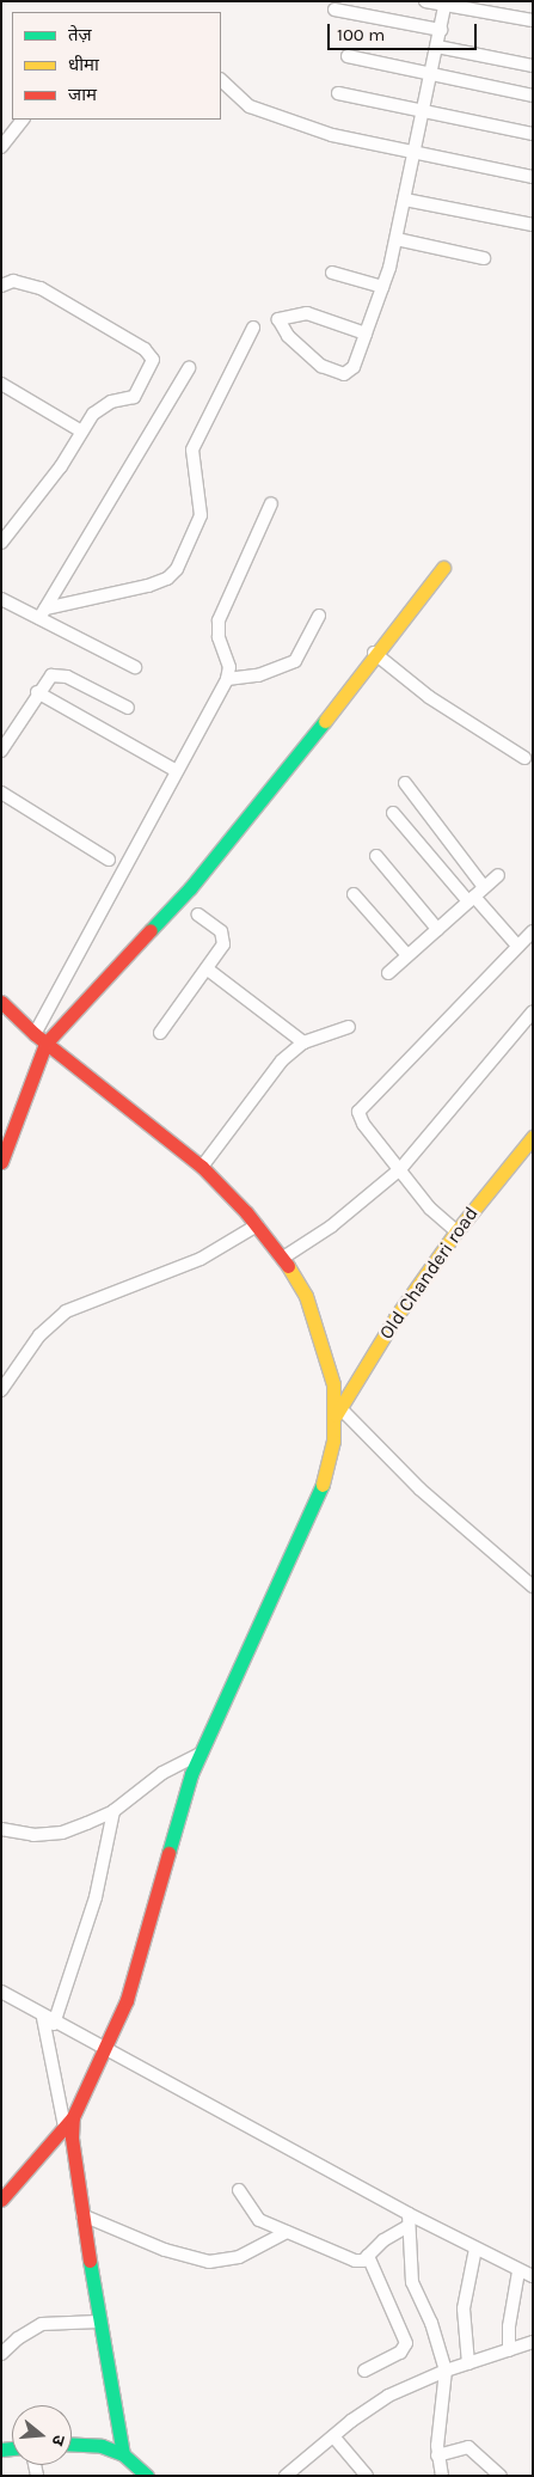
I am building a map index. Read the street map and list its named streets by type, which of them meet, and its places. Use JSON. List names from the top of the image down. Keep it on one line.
{"streets":{"street":["Old Chanderi road"]},"legend":["तेज़","धीमा","जाम"],"scale_bar":"100 m","north":"right"}
